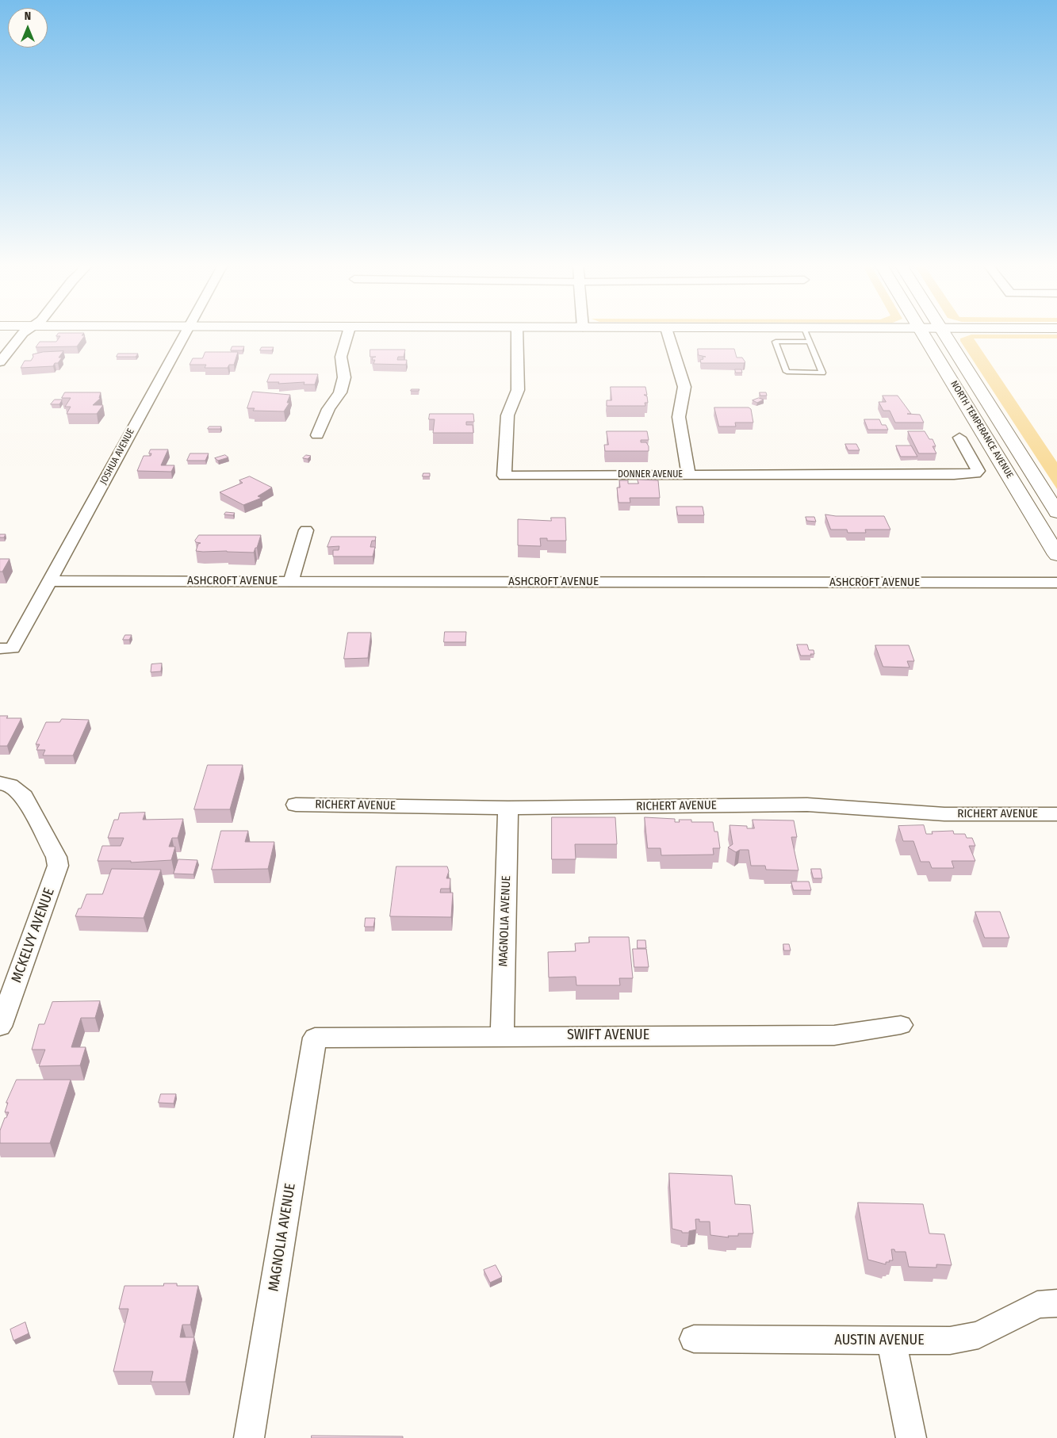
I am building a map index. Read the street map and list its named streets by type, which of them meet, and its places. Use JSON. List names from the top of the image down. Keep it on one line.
{"streets":{"main road":["NORTH TEMPERANCE AVENUE"],"street":["JOSHUA AVENUE","DONNER AVENUE","ASHCROFT AVENUE","RICHERT AVENUE","MAGNOLIA AVENUE","MCKELVY AVENUE","SWIFT AVENUE","AUSTIN AVENUE"]},"crossings":[["JOSHUA AVENUE","ASHCROFT AVENUE"],["RICHERT AVENUE","MAGNOLIA AVENUE"],["MAGNOLIA AVENUE","SWIFT AVENUE"]],"north":"top"}
